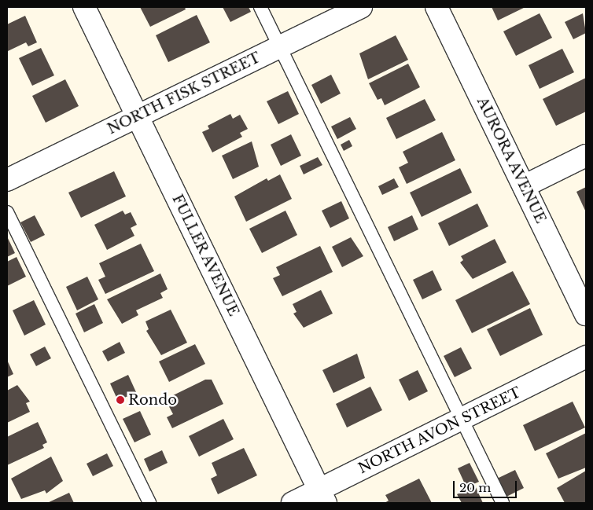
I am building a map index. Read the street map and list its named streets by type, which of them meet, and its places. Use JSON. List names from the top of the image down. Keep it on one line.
{"streets":{"street":["NORTH FISK STREET","AURORA AVENUE","FULLER AVENUE","NORTH AVON STREET"]},"crossings":[["NORTH FISK STREET","FULLER AVENUE"],["FULLER AVENUE","NORTH AVON STREET"]],"places":["Rondo"],"scale_bar":"20 m"}
